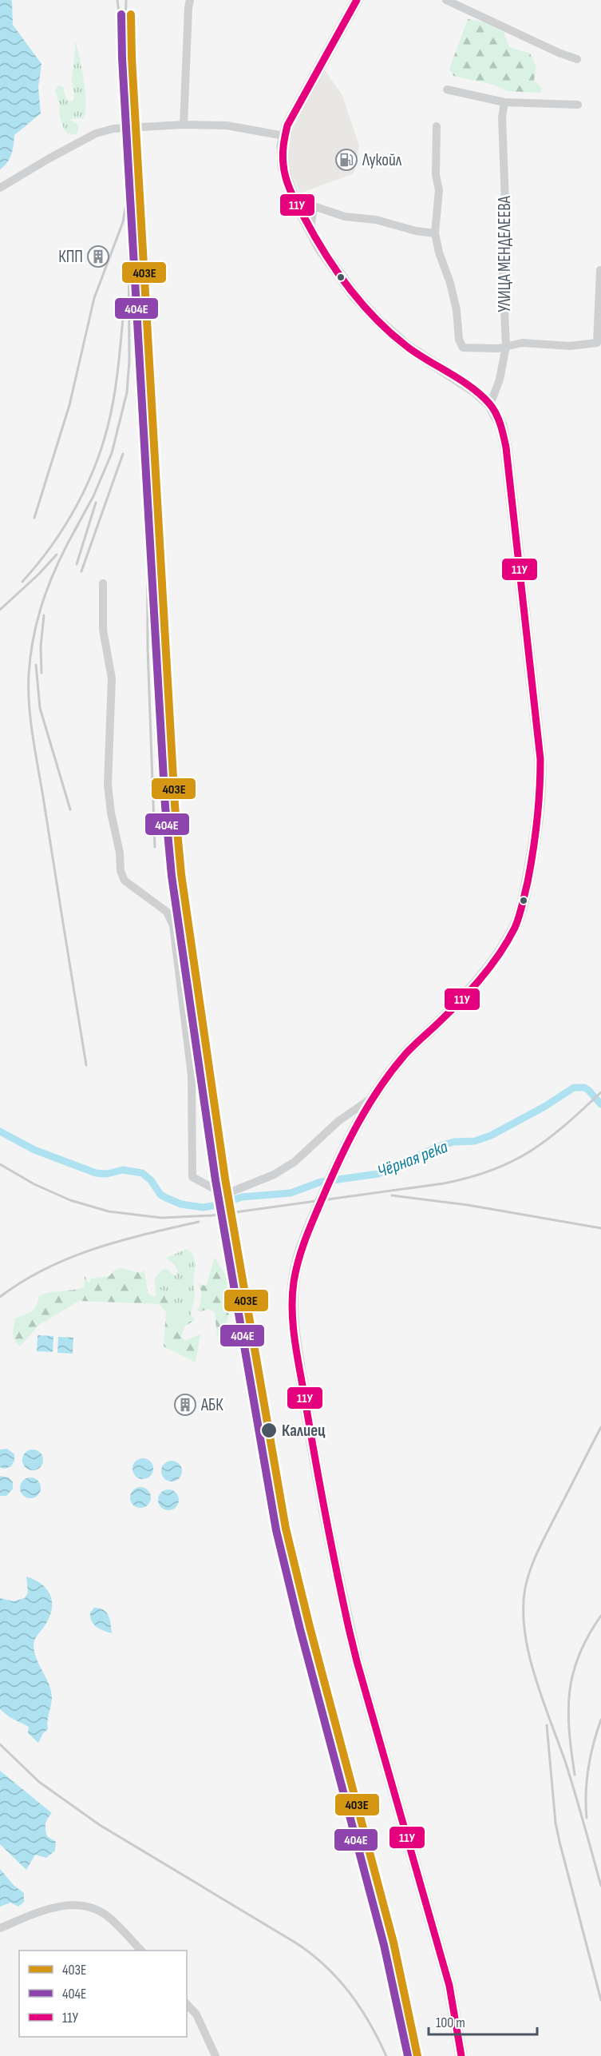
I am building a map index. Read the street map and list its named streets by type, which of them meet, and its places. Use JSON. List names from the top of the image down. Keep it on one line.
{"streets":{"street":["УЛИЦА МЕНДЕЛЕЕВА"]},"water":["Чёрная река"],"places":{"fuel station":["Лукойл"],"building":["КПП","АБК"],"other":["Калиец"]},"lines":["transit line 11У","transit line 403Е","transit line 404Е"],"legend":["403Е","404Е","11У"],"scale_bar":"100 m"}
